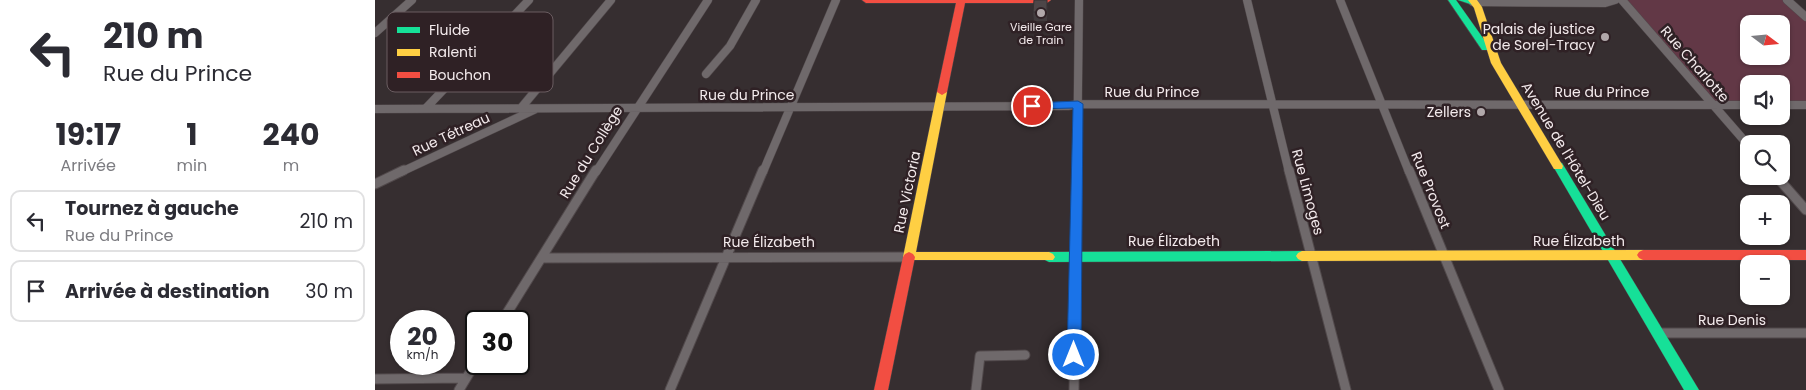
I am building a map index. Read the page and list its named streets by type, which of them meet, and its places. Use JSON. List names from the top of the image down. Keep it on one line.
{"streets":{"main road":["Avenue de l'Hôtel-Dieu","Rue Victoria","Rue Élizabeth"],"street":["Rue Charlotte","Rue du Prince","Rue Tétreau","Rue du Collège","Rue Provost","Rue Limoges","Rue Denis"]},"crossings":[["Rue Charlotte","Rue du Prince"],["Rue du Prince","Rue Tétreau"],["Rue du Prince","Avenue de l'Hôtel-Dieu"],["Rue du Prince","Rue du Collège"],["Rue du Prince","Rue Provost"],["Rue du Prince","Rue Victoria"],["Rue du Prince","Rue Limoges"],["Avenue de l'Hôtel-Dieu","Rue Élizabeth"],["Avenue de l'Hôtel-Dieu","Rue Denis"],["Rue du Collège","Rue Élizabeth"],["Rue Provost","Rue Élizabeth"],["Rue Victoria","Rue Élizabeth"],["Rue Limoges","Rue Élizabeth"]],"places":["Vieille Gare de Train","Palais de justice de Sorel-Tracy","Zellers"],"legend":["Fluide","Ralenti","Bouchon"],"north":"right","page":{"turn":["210 m","Rue du Prince"],"map_buttons":["+","−"],"eta":["19:17","Arrivée","1","min","240","m"],"list":[{"name":"Tournez à gauche","note":"Rue du Prince","value":"210 m"},{"name":"Arrivée à destination","value":"30 m"}],"speed":"20 km/h","limit":"30"}}
